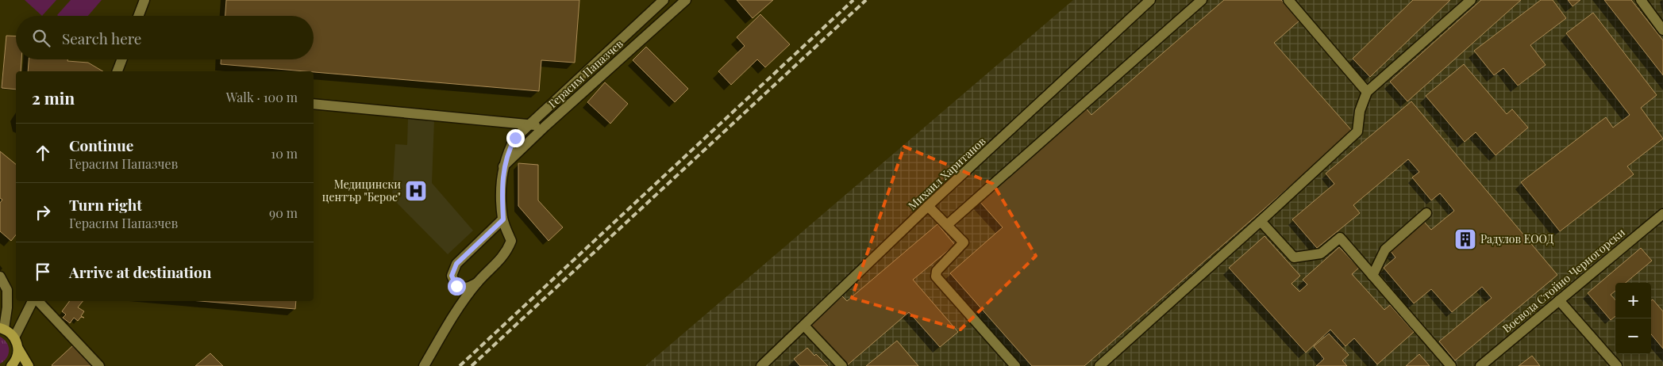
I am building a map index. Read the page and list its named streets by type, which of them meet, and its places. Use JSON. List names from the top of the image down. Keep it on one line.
{"streets":{"street":["Герасим Папазчев","Михаил Хаританов","Воевода Стойно Черногорски"]},"places":{"hospital":["Медицински център \"Берое\""],"building":["Радулов ЕООД"]},"page":{"search":"Search here","heading":["2 min","Walk · 100 m"],"list":[["Continue","Герасим Папазчев","10 m"],["Turn right","Герасим Папазчев","90 m"],"Arrive at destination"],"map_buttons":["+","−"]}}
